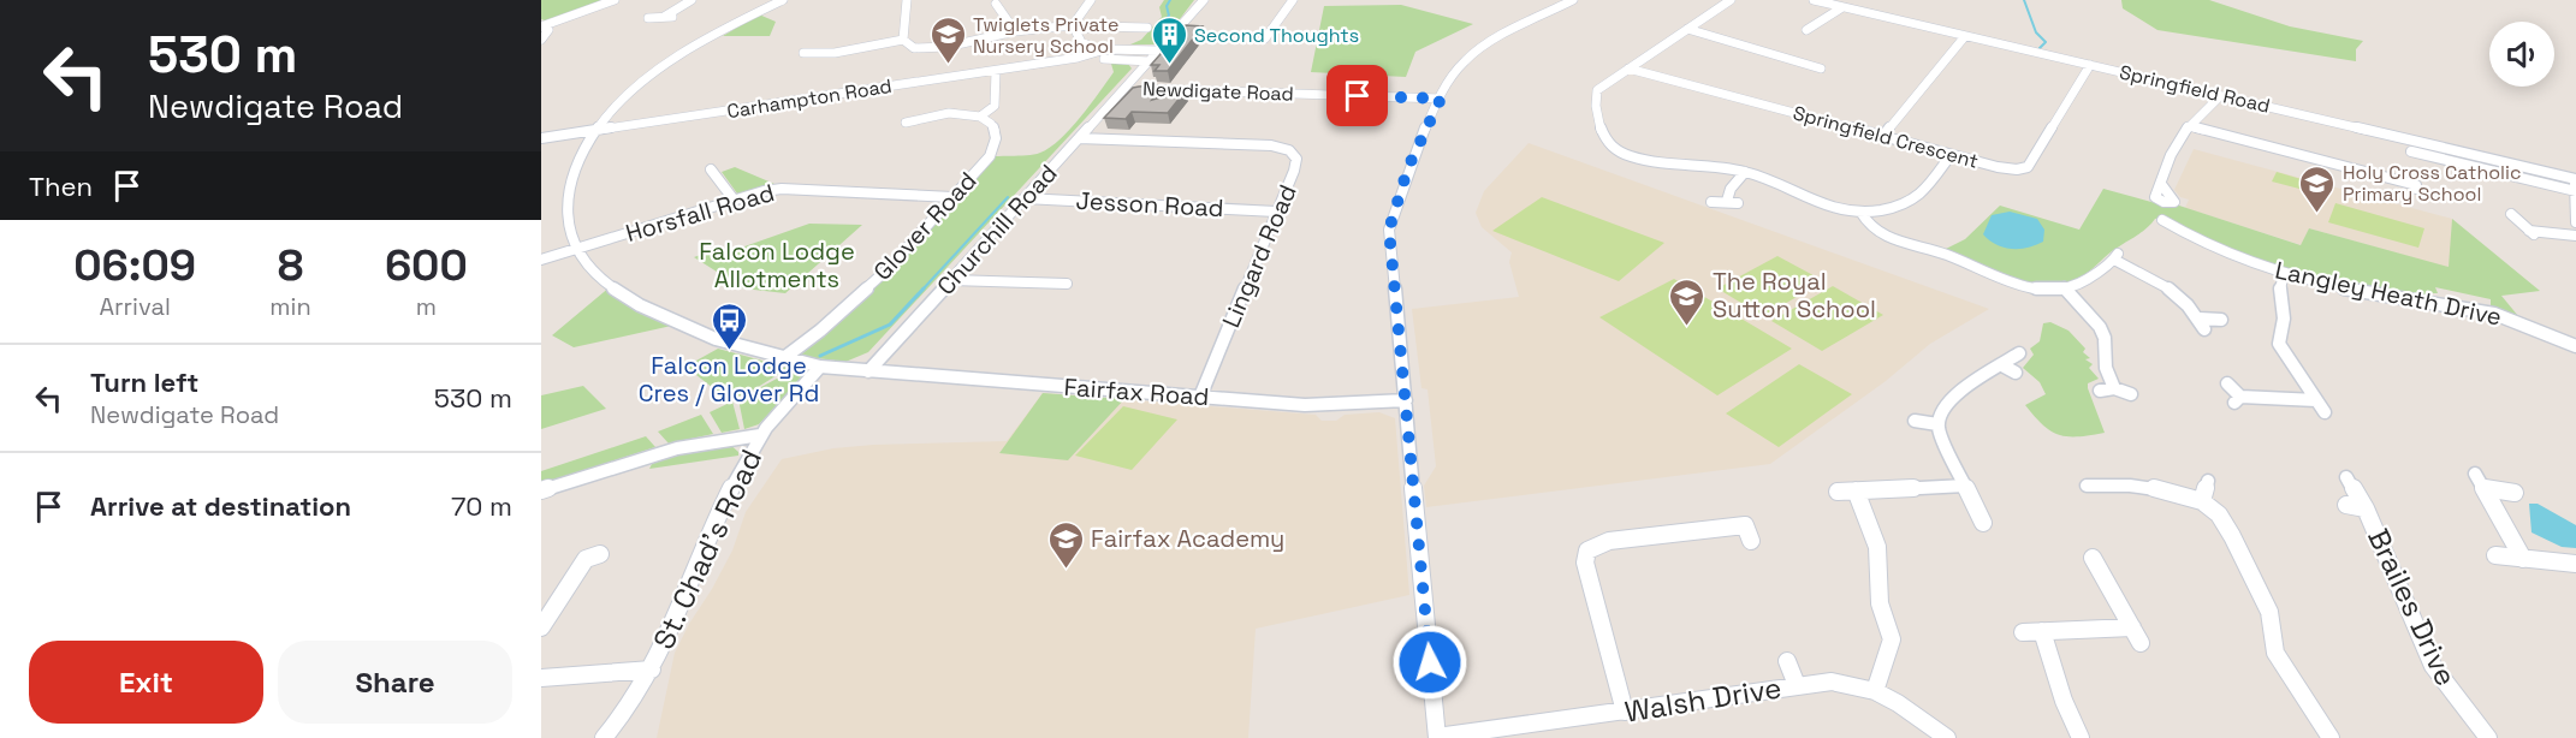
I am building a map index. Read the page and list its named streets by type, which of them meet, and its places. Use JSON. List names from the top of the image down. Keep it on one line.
{"streets":{"street":["Springfield Road","Newdigate Road","Carhampton Road","Springfield Crescent","Jesson Road","Horsfall Road","Glover Road","Churchill Road","Lingard Road","Langley Heath Drive","Fairfax Road","St. Chad's Road","Brailes Drive","Walsh Drive"]},"crossings":[["Springfield Road","Springfield Crescent"],["Newdigate Road","Churchill Road"],["Carhampton Road","Churchill Road"],["Jesson Road","Churchill Road"],["Jesson Road","Lingard Road"],["Horsfall Road","Glover Road"],["Horsfall Road","Fairfax Road"],["Glover Road","Fairfax Road"],["Churchill Road","Lingard Road"],["Churchill Road","Fairfax Road"],["Lingard Road","Fairfax Road"],["Fairfax Road","St. Chad's Road"]],"parks":["Falcon Lodge Allotments"],"places":{"school or university":["Twiglets Private Nursery School","Holy Cross Catholic Primary School","The Royal Sutton School","Fairfax Academy"],"building":["Second Thoughts"],"bus stop":["Falcon Lodge Cres / Glover Rd"]},"page":{"turn":["530 m","Newdigate Road"],"then":"Then","eta":["06:09","Arrival","8","min","600","m"],"list":[{"name":"Turn left","note":"Newdigate Road","value":"530 m"},{"name":"Arrive at destination","value":"70 m"}],"buttons":["Exit","Share"]}}
